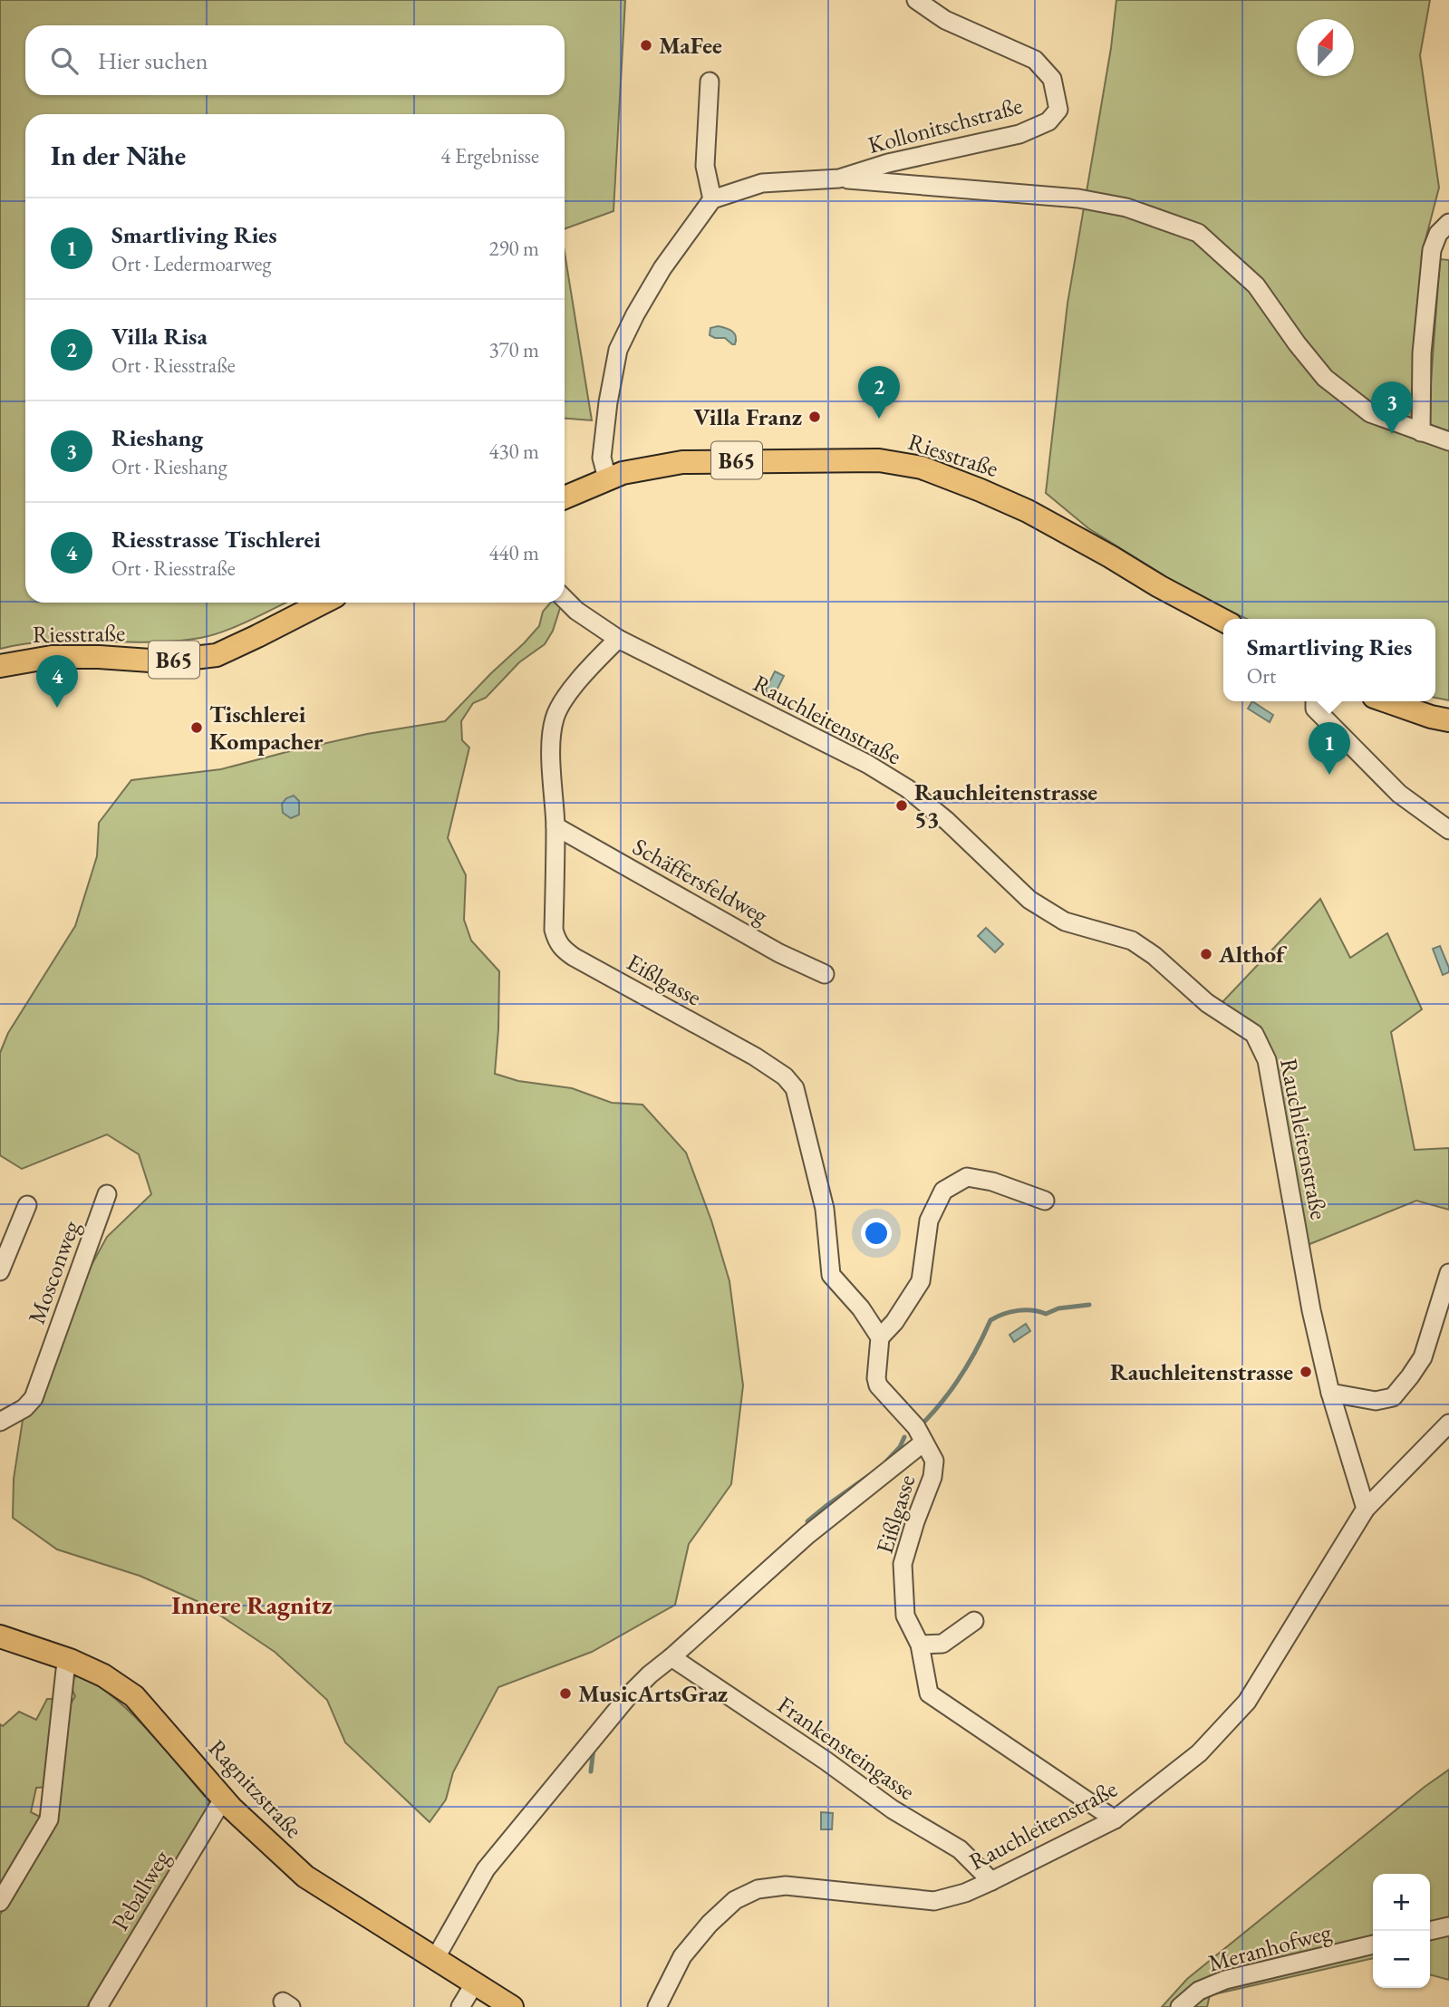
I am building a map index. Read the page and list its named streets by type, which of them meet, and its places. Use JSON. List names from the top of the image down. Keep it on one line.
{"streets":{"main road":["Riesstraße","B65","Ragnitzstraße"],"street":["Kollonitschstraße","Rauchleitenstraße","Schäffersfeldweg","Eißlgasse","Mosconweg","Frankensteingasse","Peballweg","Meranhofweg"]},"crossings":[["Rauchleitenstraße","Eißlgasse"],["Rauchleitenstraße","Frankensteingasse"],["Schäffersfeldweg","Eißlgasse"],["Ragnitzstraße","Peballweg"]],"districts":["Innere Ragnitz"],"places":["MaFee","Villa Franz","Tischlerei Kompacher","Rauchleitenstrasse 53","Althof","Rauchleitenstrasse","MusicArtsGraz"],"north":"top","page":{"search":"Hier suchen","heading":["In der Nähe","4 Ergebnisse"],"list":[{"mark":"1","name":"Smartliving Ries","note":"Ort · Ledermoarweg","value":"290 m"},{"mark":"2","name":"Villa Risa","note":"Ort · Riesstraße","value":"370 m"},{"mark":"3","name":"Rieshang","note":"Ort · Rieshang","value":"430 m"},{"mark":"4","name":"Riesstrasse Tischlerei","note":"Ort · Riesstraße","value":"440 m"}],"pins":["2","3","4","1"],"popup":["Smartliving Ries","Ort"],"map_buttons":["+","−"]}}
